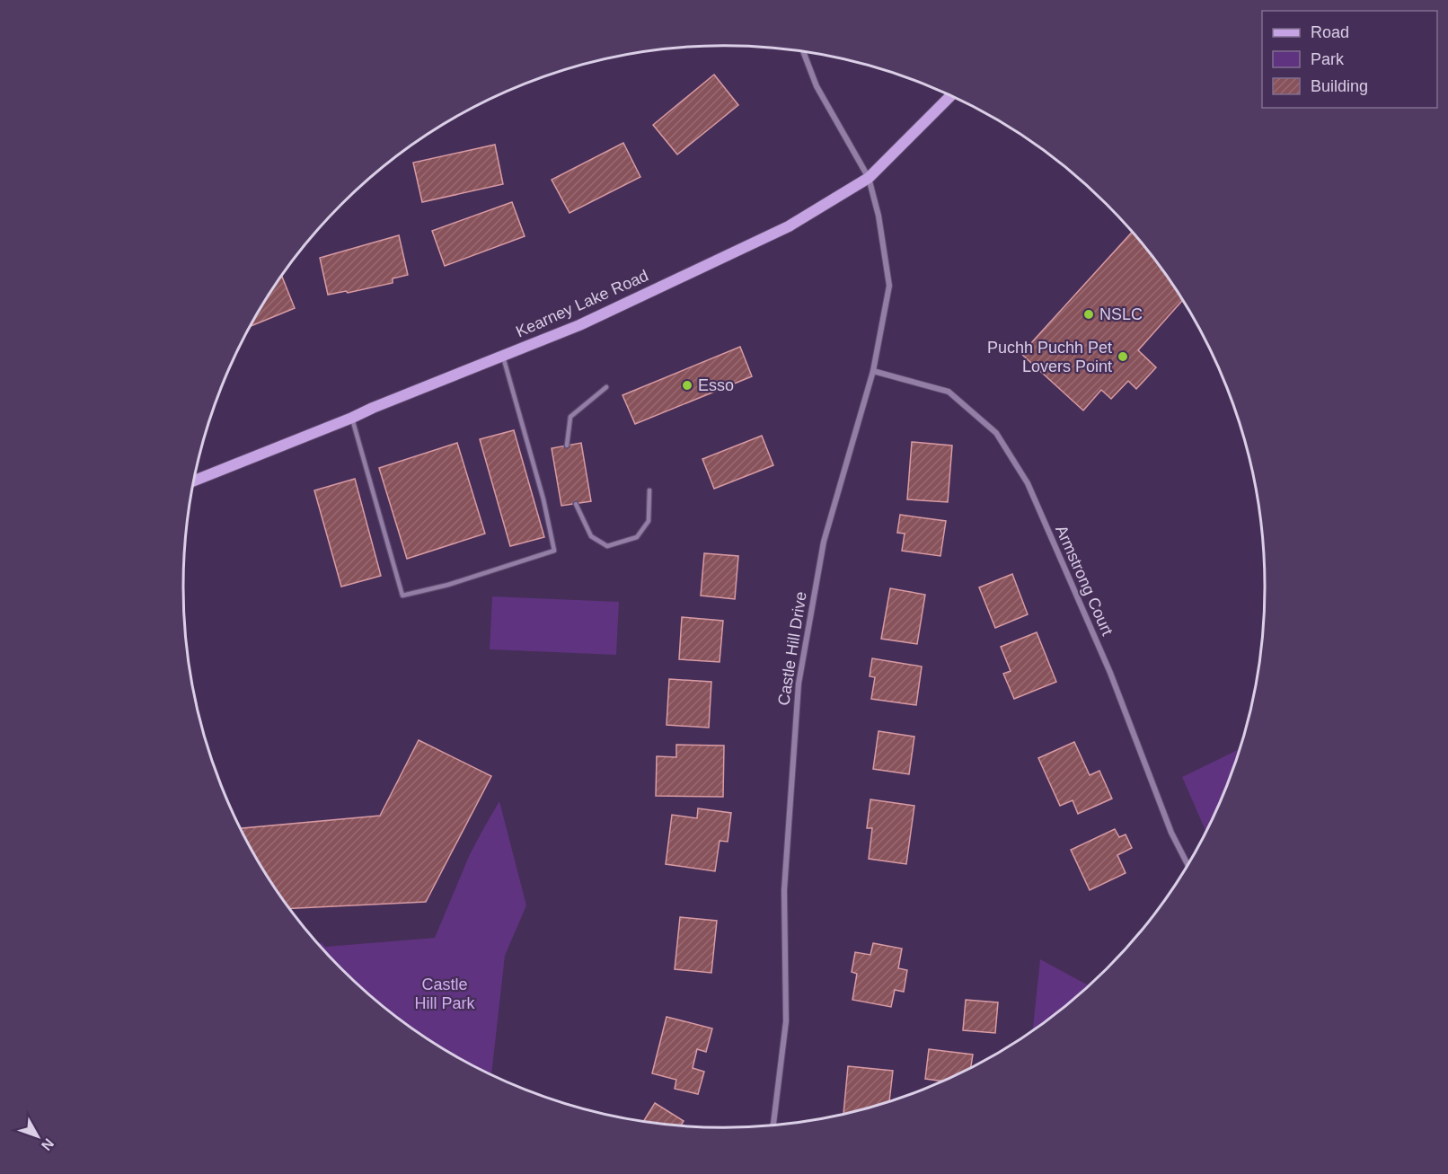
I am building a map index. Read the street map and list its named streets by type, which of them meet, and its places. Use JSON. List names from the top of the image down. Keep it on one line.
{"streets":{"main road":["Kearney Lake Road"],"street":["Armstrong Court","Castle Hill Drive"]},"crossings":[["Kearney Lake Road","Castle Hill Drive"],["Armstrong Court","Castle Hill Drive"]],"parks":["Castle Hill Park"],"places":["NSLC","Puchh Puchh Pet Lovers Point","Esso"],"legend":["Road","Park","Building"],"north":"bottom right"}
